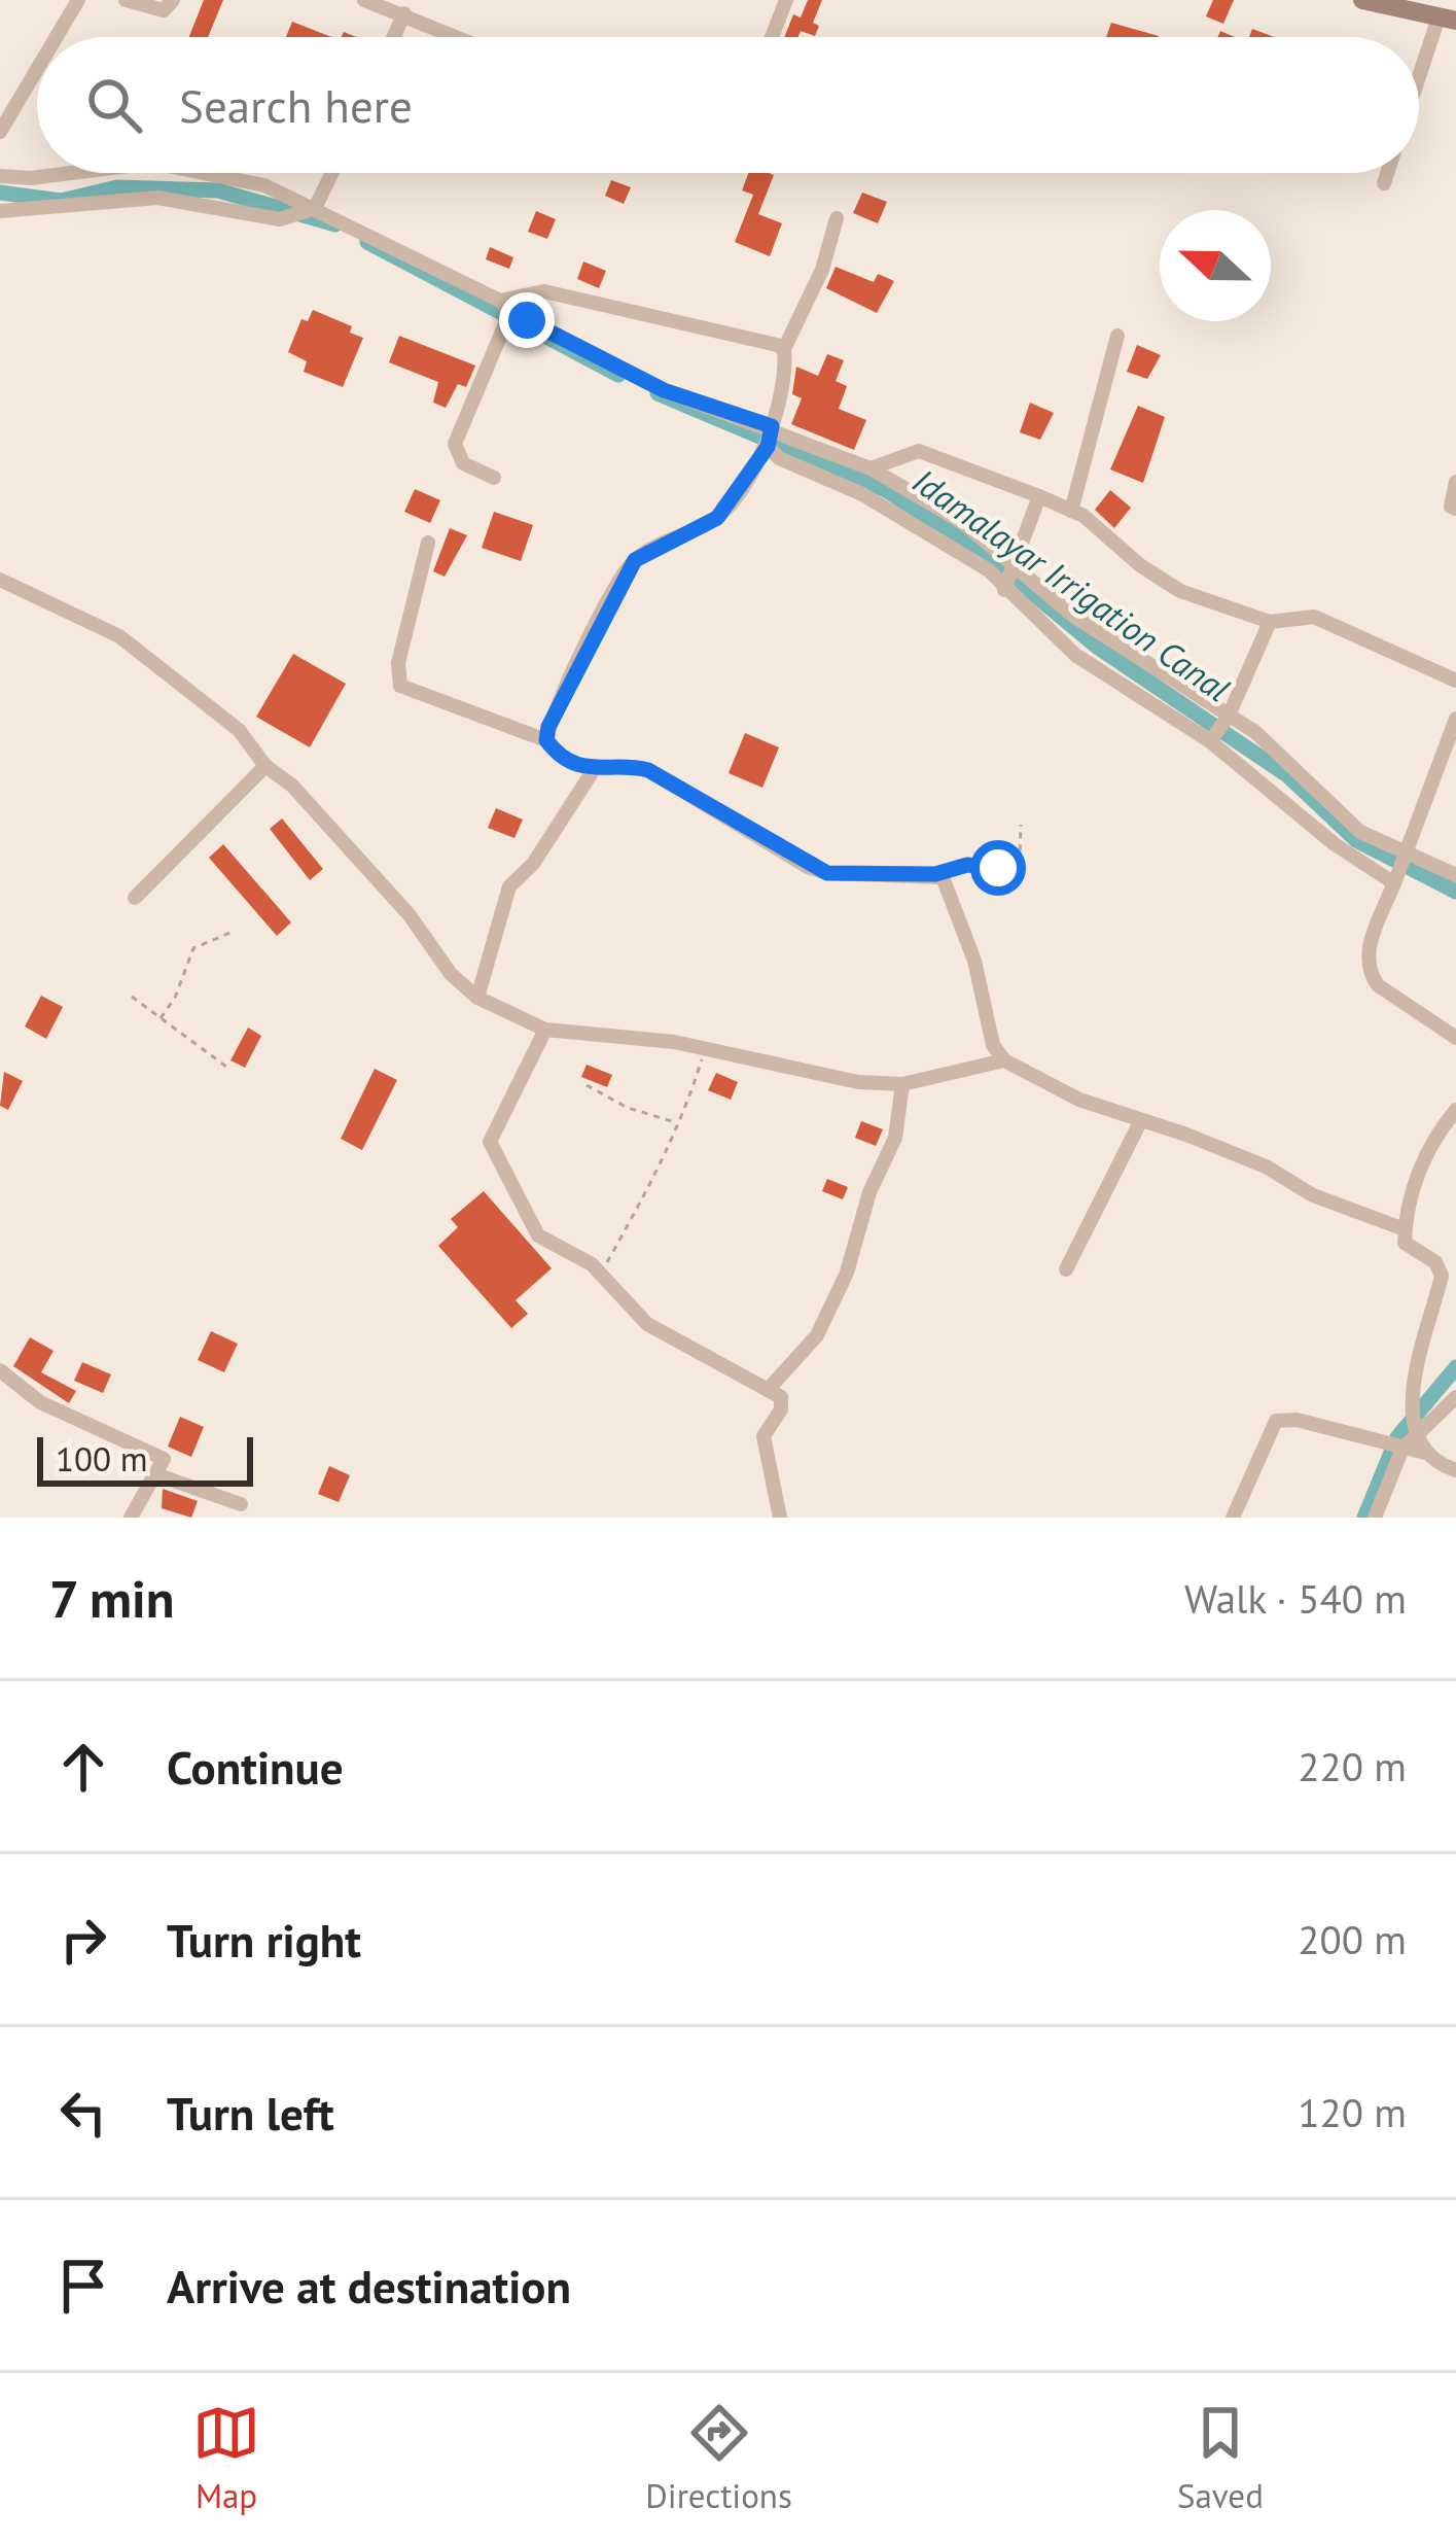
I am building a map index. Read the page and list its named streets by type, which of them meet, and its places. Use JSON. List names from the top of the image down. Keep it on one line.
{"water":["Idamalayar Irrigation Canal"],"scale_bar":"100 m","north":"left","page":{"search":"Search here","scale":"100 m","heading":["7 min","Walk · 540 m"],"list":[["Continue","220 m"],["Turn right","200 m"],["Turn left","120 m"],"Arrive at destination"],"nav":["Map","Directions","Saved"]}}
